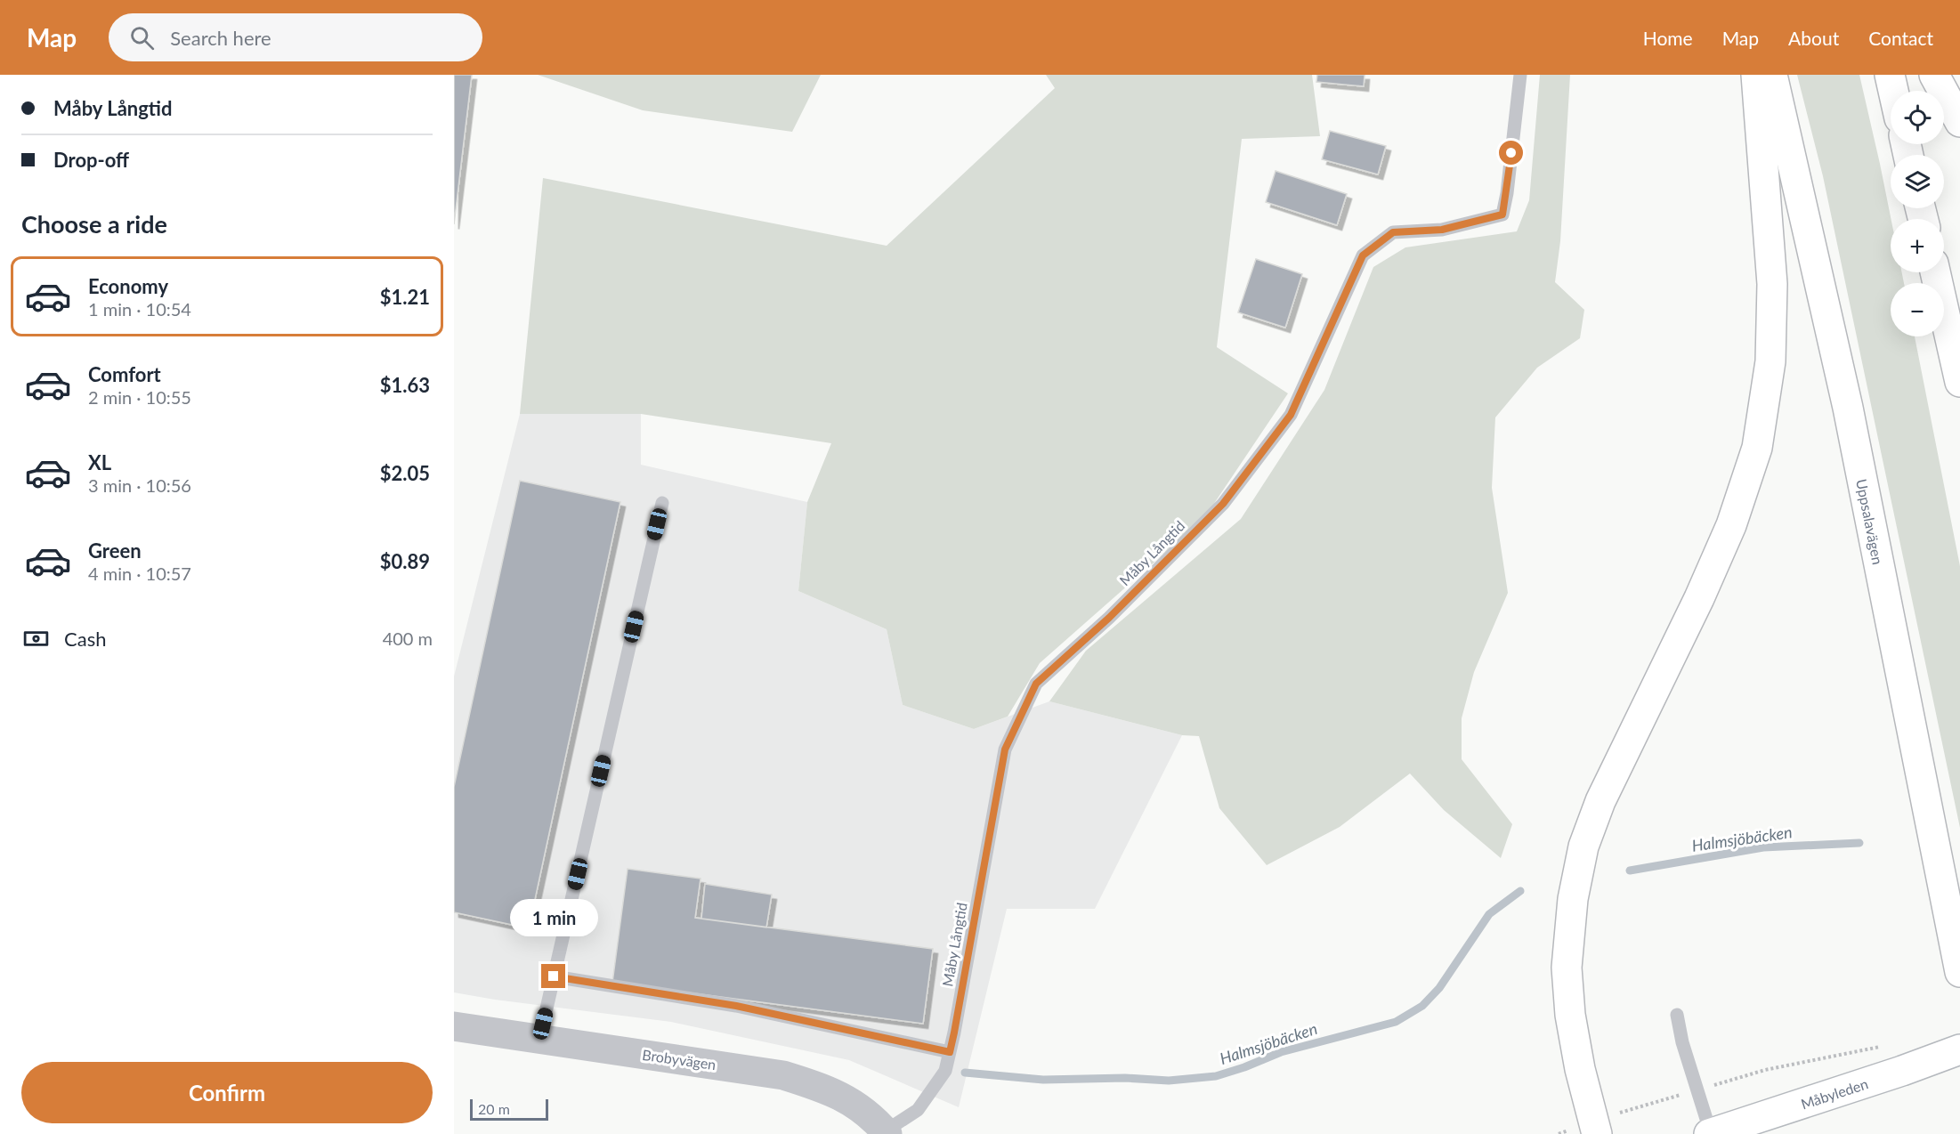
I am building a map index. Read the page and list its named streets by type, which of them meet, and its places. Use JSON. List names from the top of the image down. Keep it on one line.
{"streets":{"main road":["Uppsalavägen","Måbyleden"],"street":["Brobyvägen"],"lane":["Måby Långtid"]},"crossings":[["Måby Långtid","Brobyvägen"]],"water":["Halmsjöbäcken"],"scale_bar":"20 m","page":{"header":"Map","search":"Search here","nav":["Home","Map","About","Contact"],"banner":["Måby Långtid","Drop-off"],"map_buttons":["+","−"],"heading":"Choose a ride","list":[{"name":"Economy","note":"1 min · 10:54","value":"$1.21"},{"name":"Comfort","note":"2 min · 10:55","value":"$1.63"},{"name":"XL","note":"3 min · 10:56","value":"$2.05"},{"name":"Green","note":"4 min · 10:57","value":"$0.89"}],"pay":["Cash","400 m"],"bubble":"1 min","buttons":"Confirm","scale":"20 m"}}
